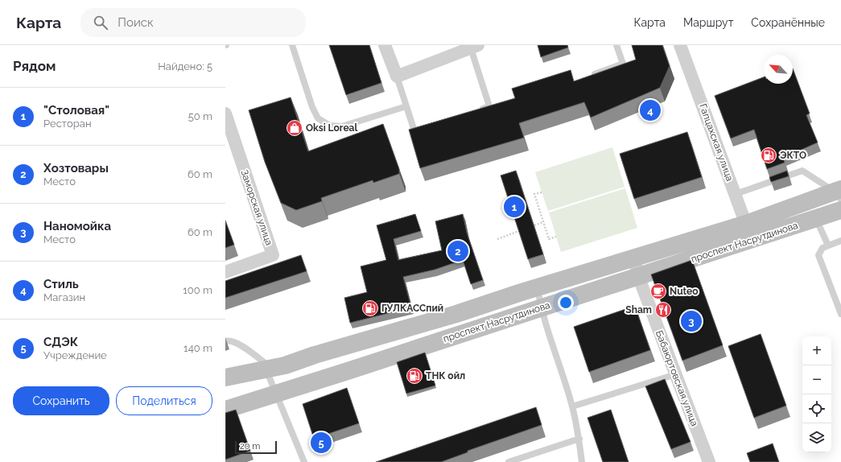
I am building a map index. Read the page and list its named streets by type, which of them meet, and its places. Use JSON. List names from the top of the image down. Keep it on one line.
{"streets":{"main road":["проспект Насрутдинова"],"street":["Гапцахская улица","Заморская улица","Бабаюртовская улица"]},"crossings":[["Гапцахская улица","проспект Насрутдинова"],["проспект Насрутдинова","Бабаюртовская улица"]],"places":{"shop":["Oksi Loreal"],"fuel station":["ЭКТО","ГУЛКАССпий","ТНК ойл"],"cafe":["Nuteo"],"restaurant":["Sham"]},"scale_bar":"20 m","north":"top left","page":{"header":"Карта","search":"Поиск","nav":["Карта","Маршрут","Сохранённые"],"heading":["Рядом","Найдено: 5"],"list":[{"mark":"1","name":"\"Столовая\"","note":"Ресторан","value":"50 m"},{"mark":"2","name":"Хозтовары","note":"Место","value":"60 m"},{"mark":"3","name":"Наномойка","note":"Место","value":"60 m"},{"mark":"4","name":"Стиль","note":"Магазин","value":"100 m"},{"mark":"5","name":"СДЭК","note":"Учреждение","value":"140 m"}],"pins":["4","1","2","3","5"],"map_buttons":["+","−"],"buttons":["Сохранить","Поделиться"],"scale":"20 m"}}
